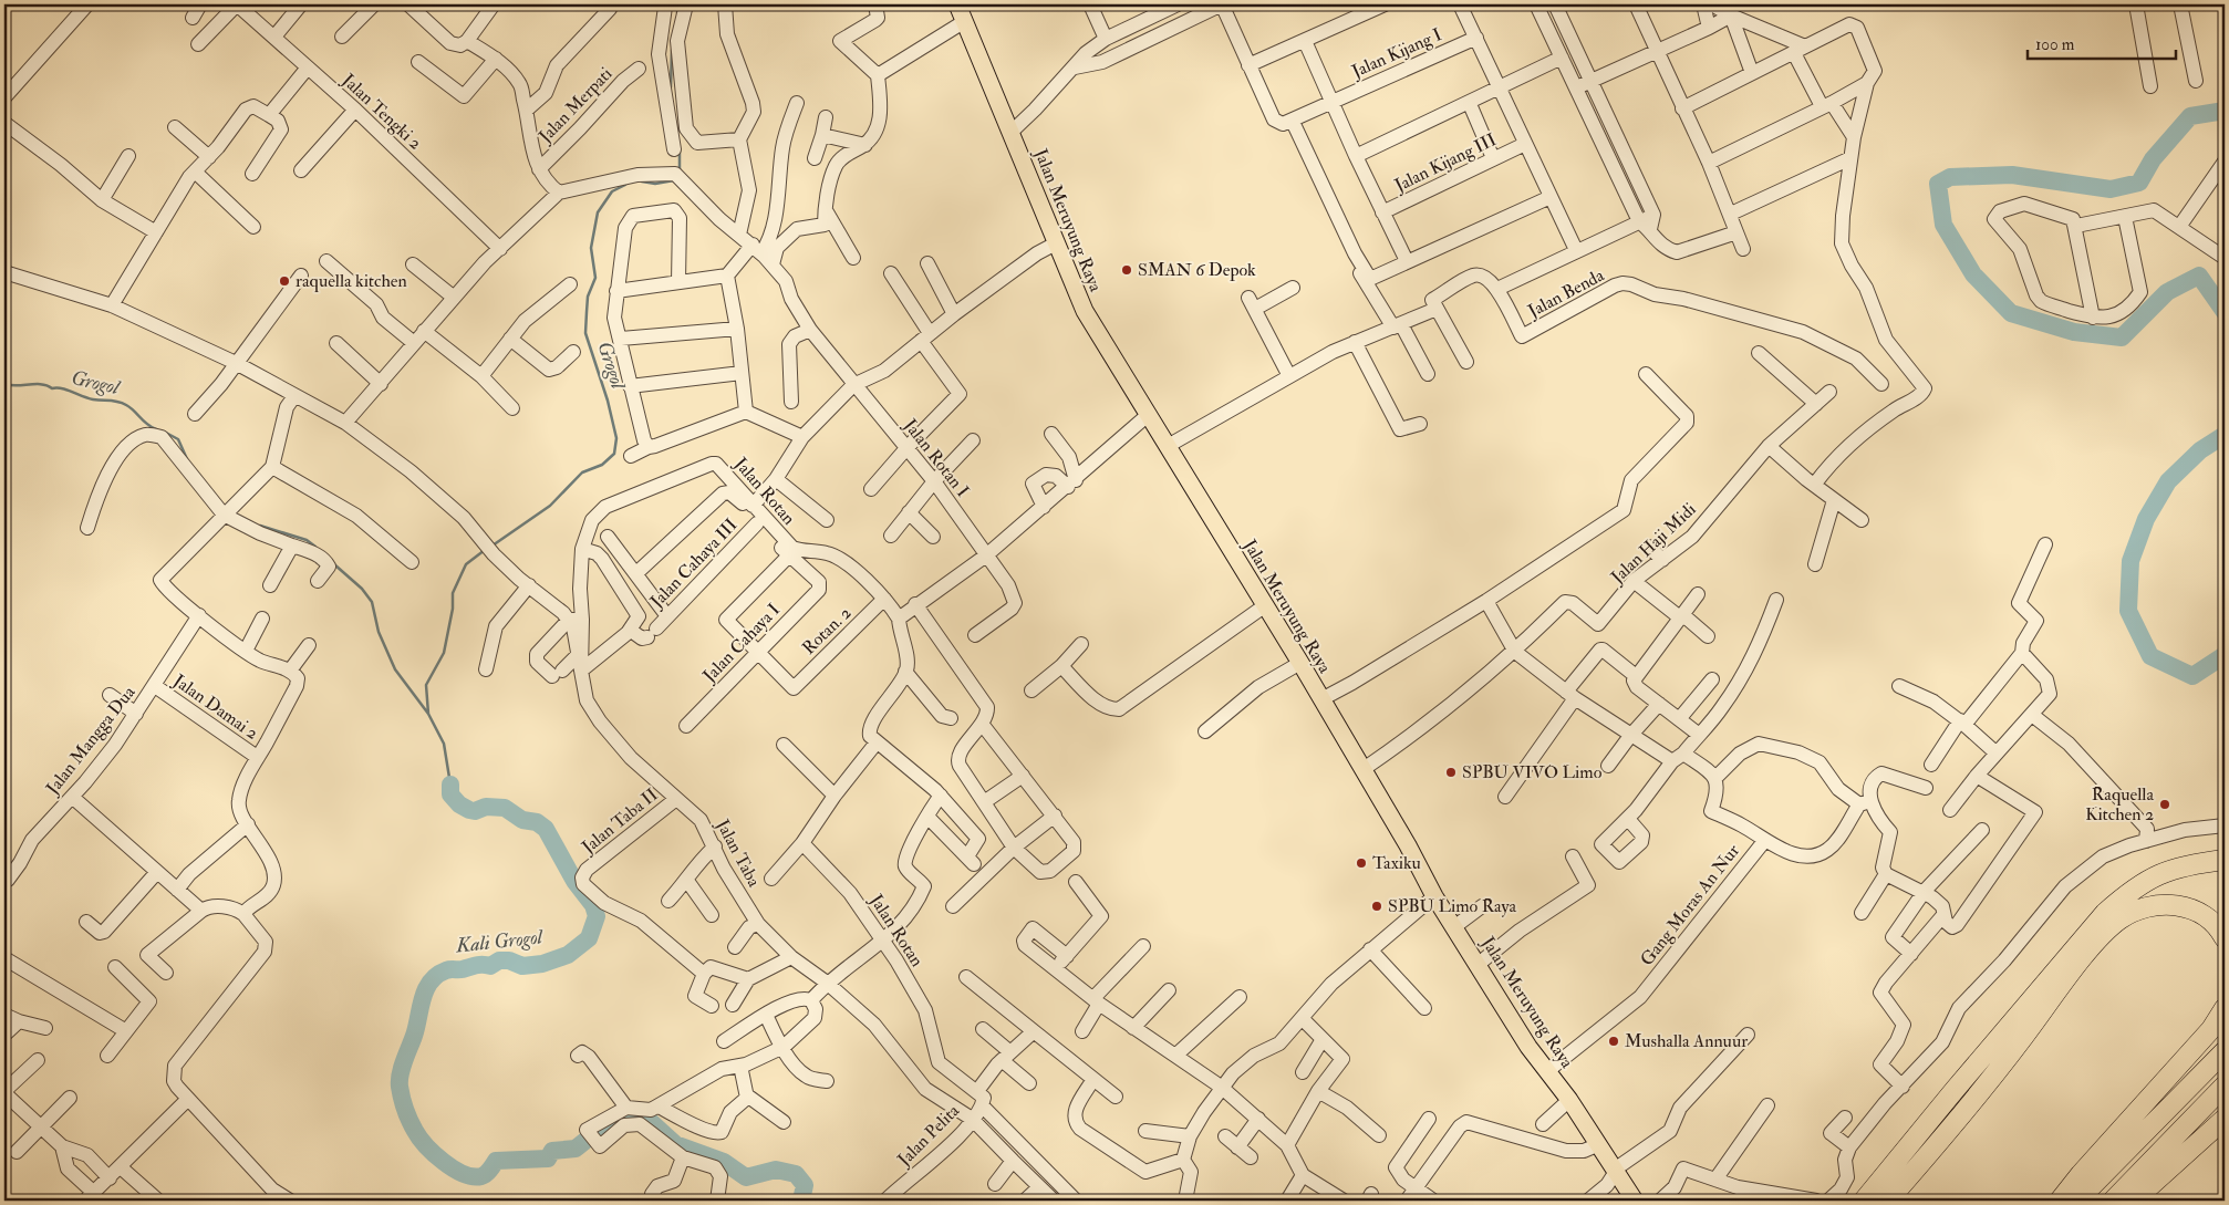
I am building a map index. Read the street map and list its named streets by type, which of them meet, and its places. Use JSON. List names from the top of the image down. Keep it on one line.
{"streets":{"main road":["Jalan Meruyung Raya"],"street":["Jalan Kijang I","Jalan Merpati","Jalan Tengki 2","Jalan Kijang III","Jalan Benda","Jalan Rotan I","Jalan Rotan","Jalan Haji Midi","Jalan Cahaya III","Rotan. 2","Jalan Cahaya I","Jalan Damai 2","Jalan Mangga Dua","Jalan Taba II","Jalan Taba","Gang Moras An Nur","Jalan Pelita"]},"crossings":[["Jalan Meruyung Raya","Jalan Haji Midi"],["Jalan Meruyung Raya","Gang Moras An Nur"],["Jalan Rotan","Rotan. 2"],["Jalan Rotan","Jalan Taba II"],["Jalan Rotan","Jalan Taba"],["Jalan Rotan","Jalan Pelita"],["Jalan Damai 2","Jalan Mangga Dua"],["Jalan Taba II","Jalan Taba"],["Jalan Taba","Jalan Pelita"]],"water":["Grogol","Kali Grogol"],"places":["SMAN 6 Depok","raquella kitchen","SPBU VIVO Limo","Raquella Kitchen 2","Taxiku","SPBU Limo Raya","Mushalla Annuur"],"scale_bar":"100 m"}
